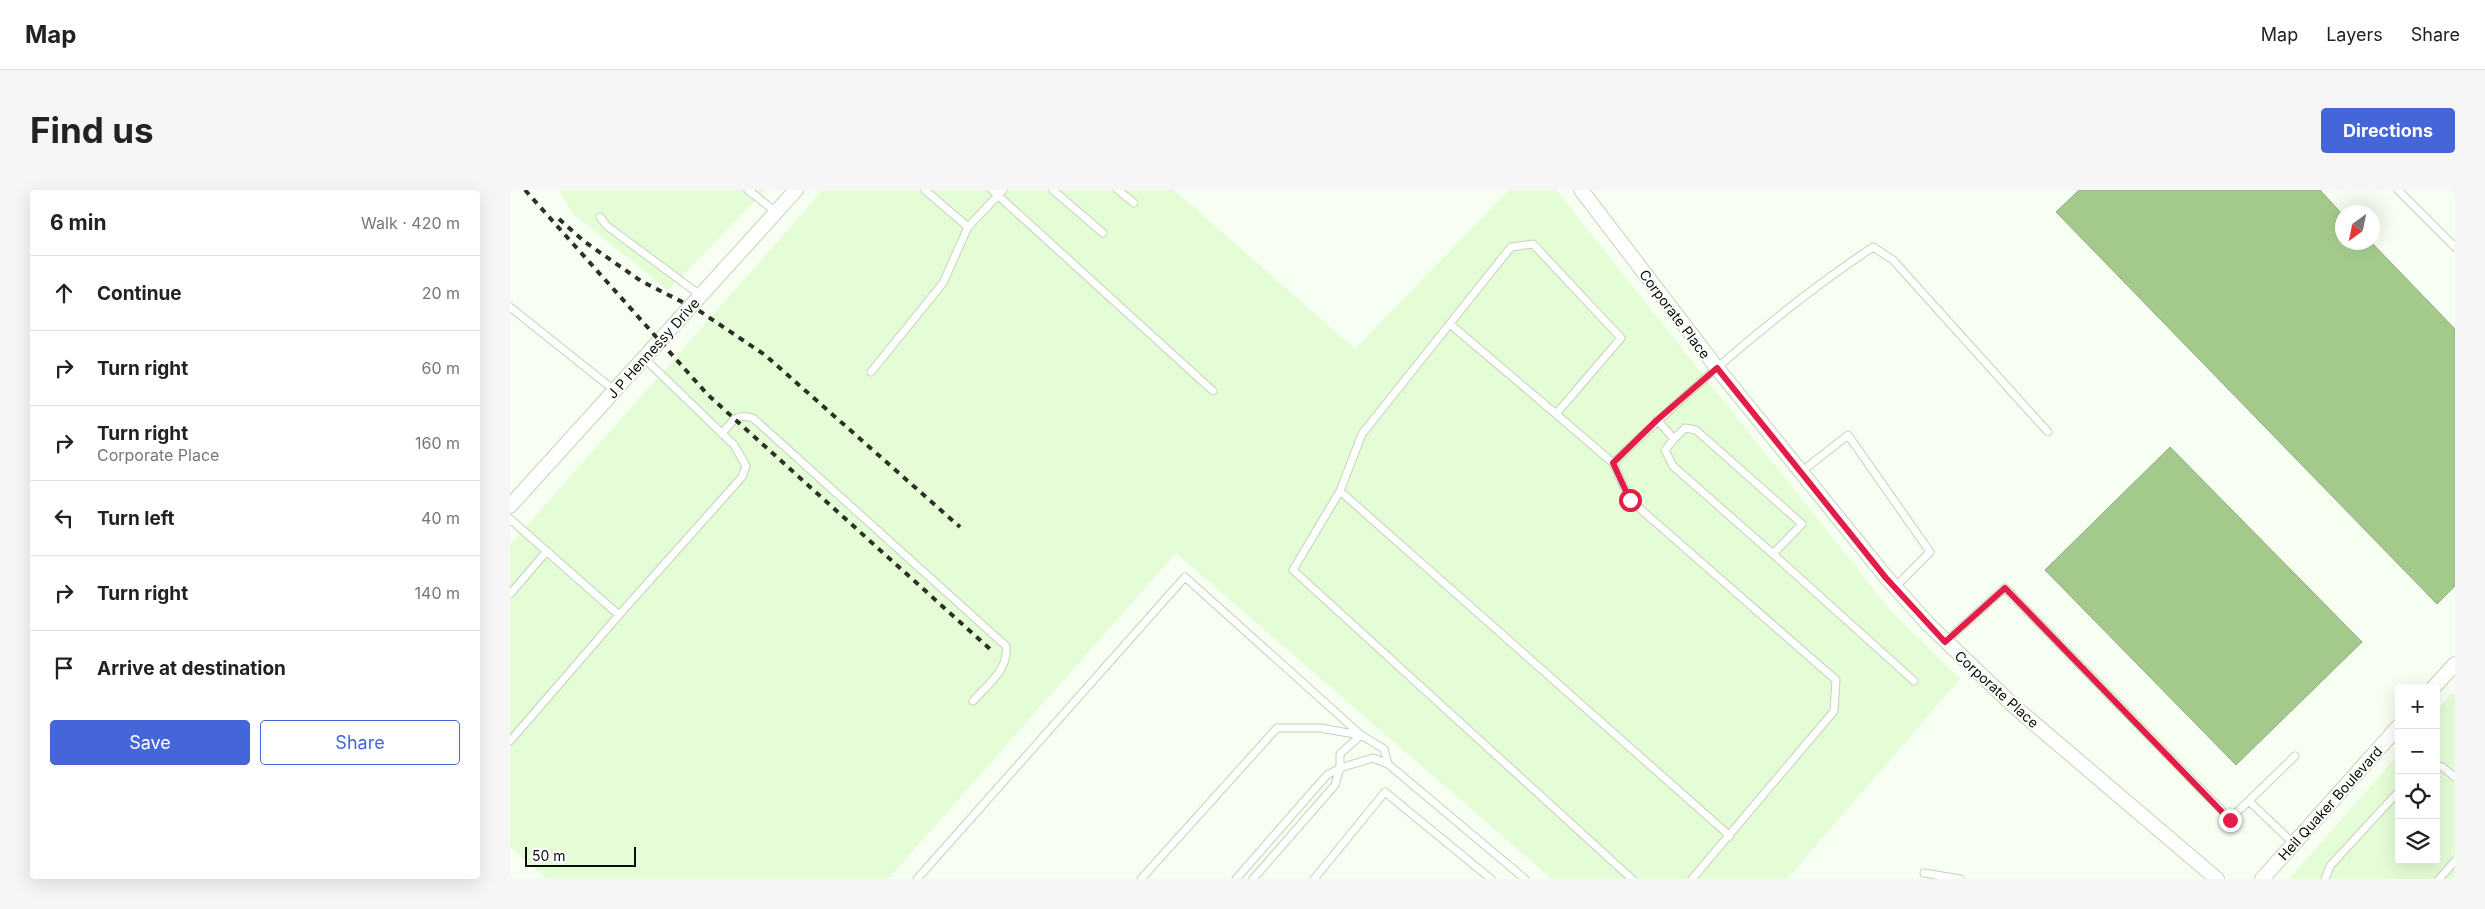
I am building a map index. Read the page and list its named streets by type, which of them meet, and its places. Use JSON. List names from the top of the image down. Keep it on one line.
{"streets":{"street":["Corporate Place","J P Hennessy Drive","Heil Quaker Boulevard"]},"scale_bar":"50 m","north":"bottom left","page":{"header":"Map","nav":["Map","Layers","Share"],"buttons":["Directions",["Save","Share"]],"title":"Find us","heading":["6 min","Walk · 420 m"],"list":[["Continue","20 m"],["Turn right","60 m"],["Turn right","Corporate Place","160 m"],["Turn left","40 m"],["Turn right","140 m"],"Arrive at destination"],"map_buttons":["+","−"],"scale":"50 m"}}
